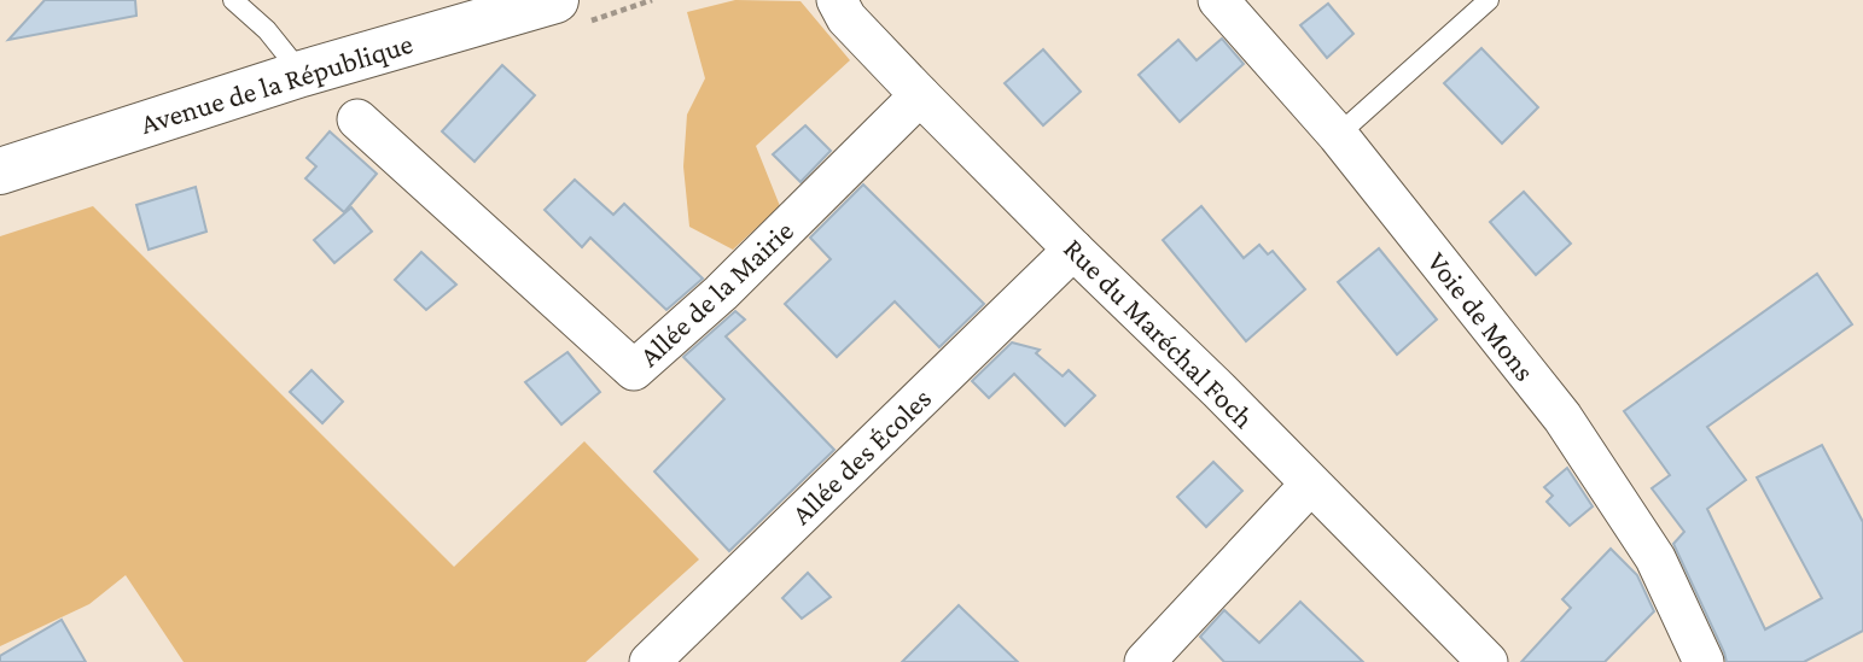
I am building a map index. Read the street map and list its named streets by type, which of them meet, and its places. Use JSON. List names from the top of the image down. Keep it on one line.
{"streets":{"main road":["Avenue de la République"],"street":["Allée de la Mairie","Voie de Mons","Rue du Maréchal Foch","Allée des Écoles"]},"crossings":[["Allée de la Mairie","Rue du Maréchal Foch"],["Rue du Maréchal Foch","Allée des Écoles"]]}
